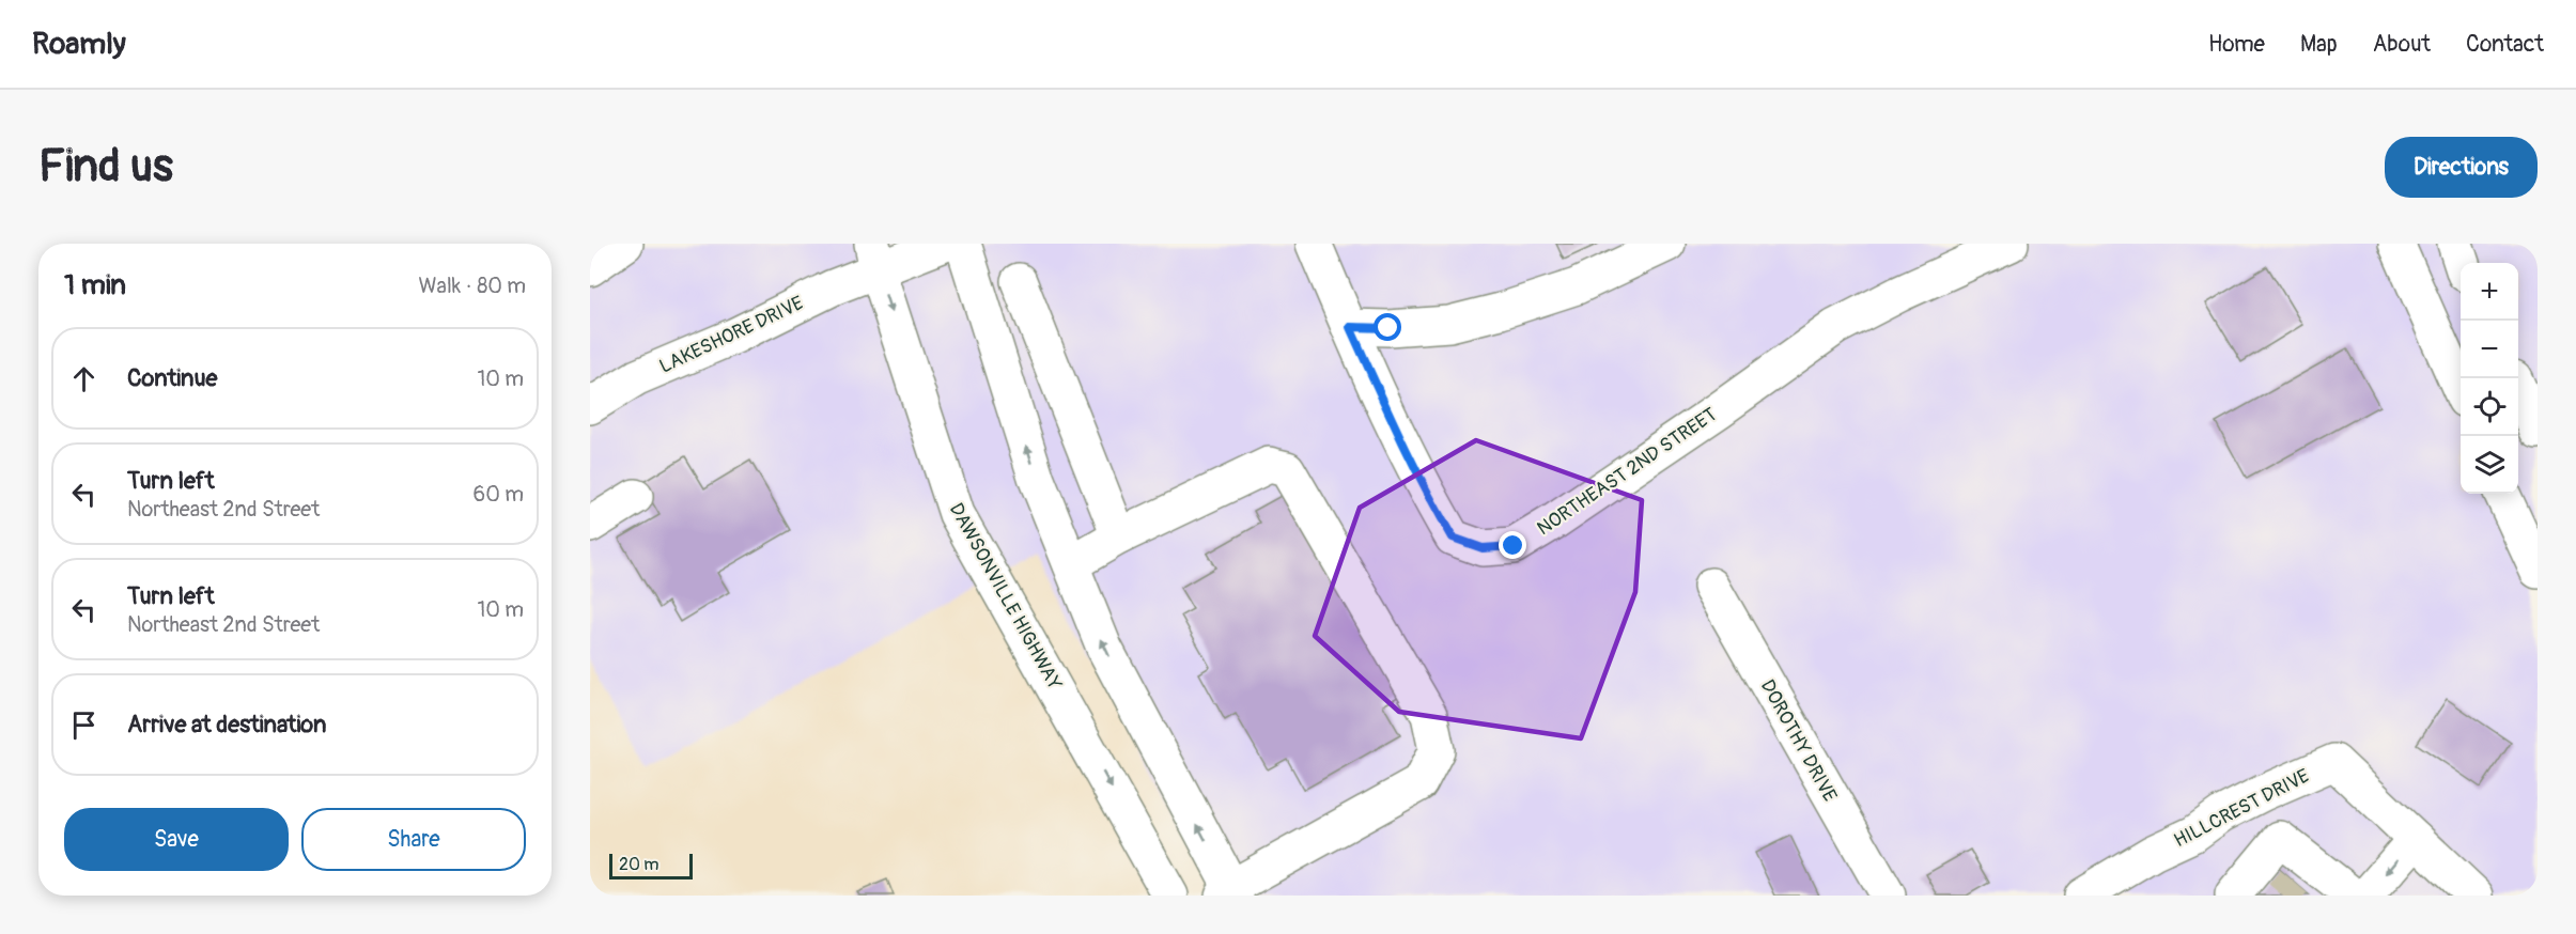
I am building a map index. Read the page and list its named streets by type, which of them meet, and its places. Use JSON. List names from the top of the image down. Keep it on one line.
{"streets":{"street":["LAKESHORE DRIVE","NORTHEAST 2ND STREET","DAWSONVILLE HIGHWAY","DOROTHY DRIVE","HILLCREST DRIVE"]},"crossings":[["LAKESHORE DRIVE","DAWSONVILLE HIGHWAY"]],"scale_bar":"20 m","page":{"header":"Roamly","nav":["Home","Map","About","Contact"],"buttons":["Directions",["Save","Share"]],"title":"Find us","heading":["1 min","Walk · 80 m"],"map_buttons":["+","−"],"list":[["Continue","10 m"],["Turn left","Northeast 2nd Street","60 m"],["Turn left","Northeast 2nd Street","10 m"],"Arrive at destination"],"scale":"20 m"}}
